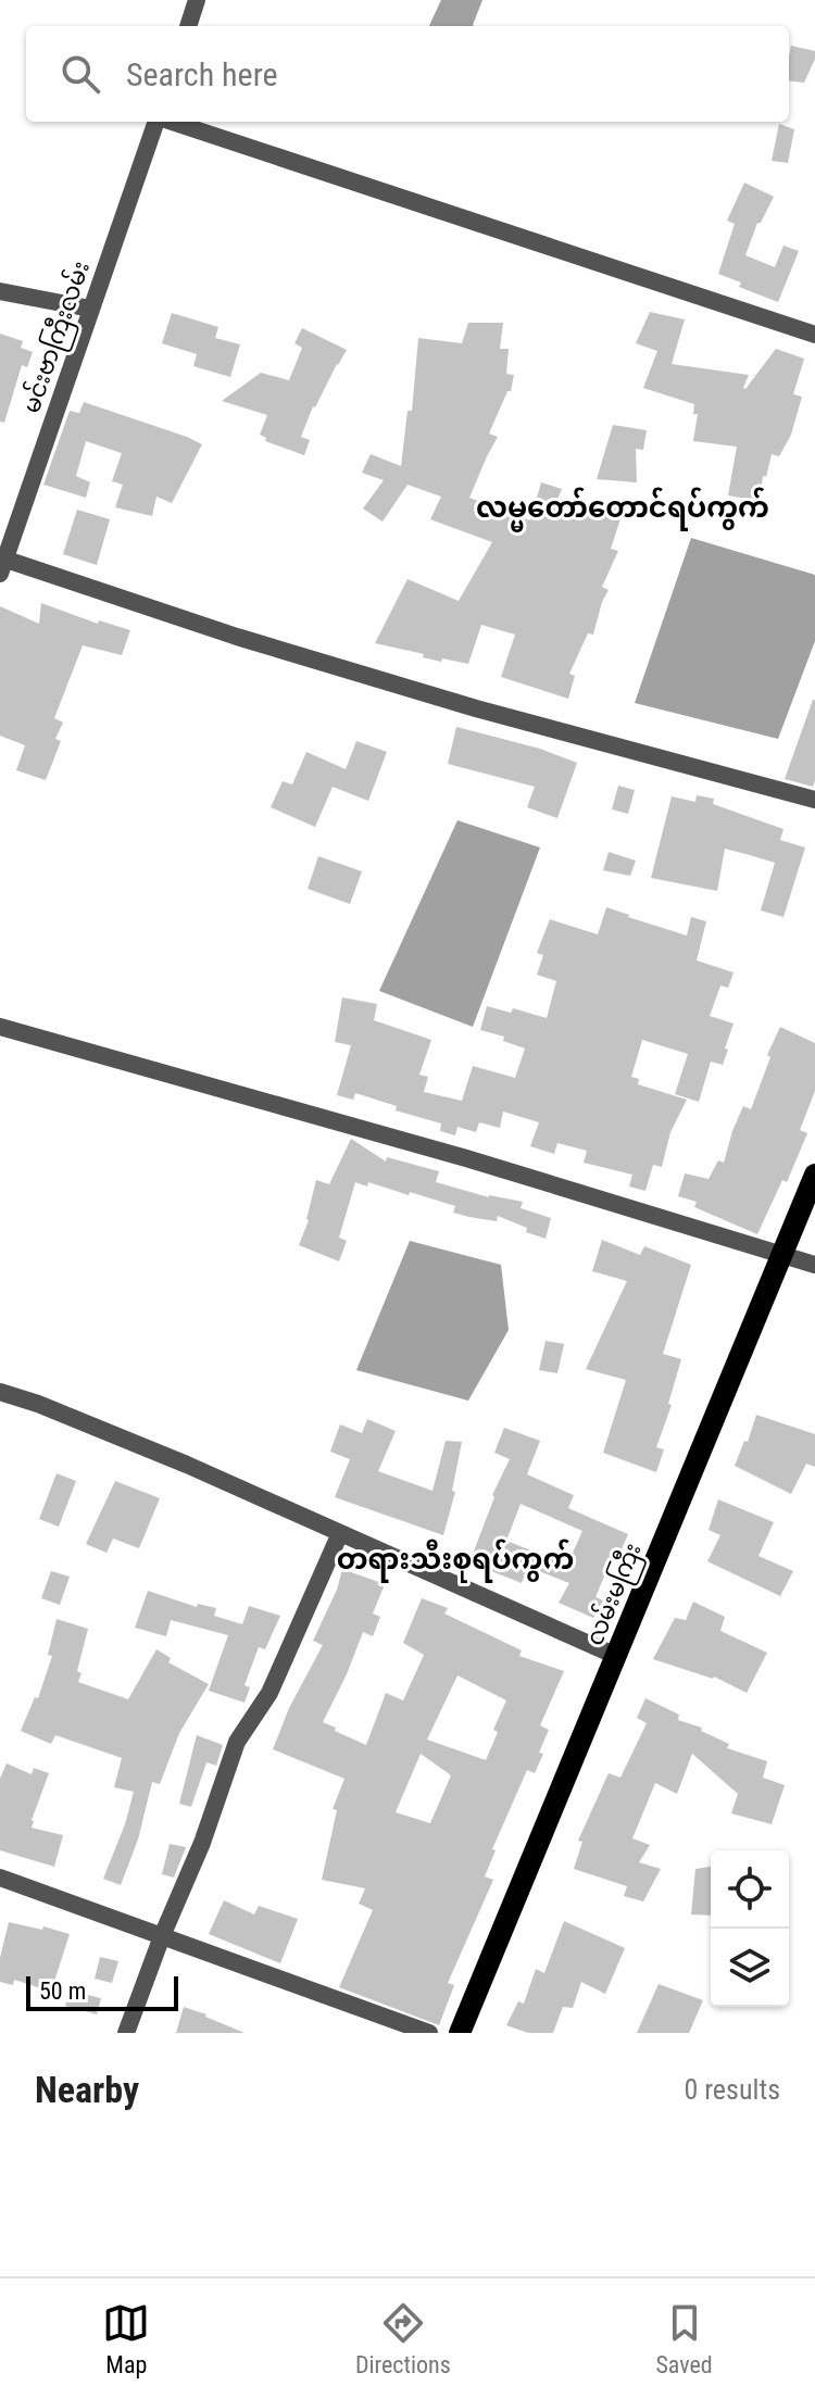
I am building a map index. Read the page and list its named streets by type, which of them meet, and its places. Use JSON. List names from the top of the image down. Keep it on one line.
{"streets":{"main road":["လမ်းမကြီး"],"street":["မင်းဗာကြီးလမ်း"]},"districts":["လမ္မတော်တောင်ရပ်ကွက်","တရားသီးစုရပ်ကွက်"],"scale_bar":"50 m","page":{"search":"Search here","scale":"50 m","heading":["Nearby","0 results"],"nav":["Map","Directions","Saved"]}}
